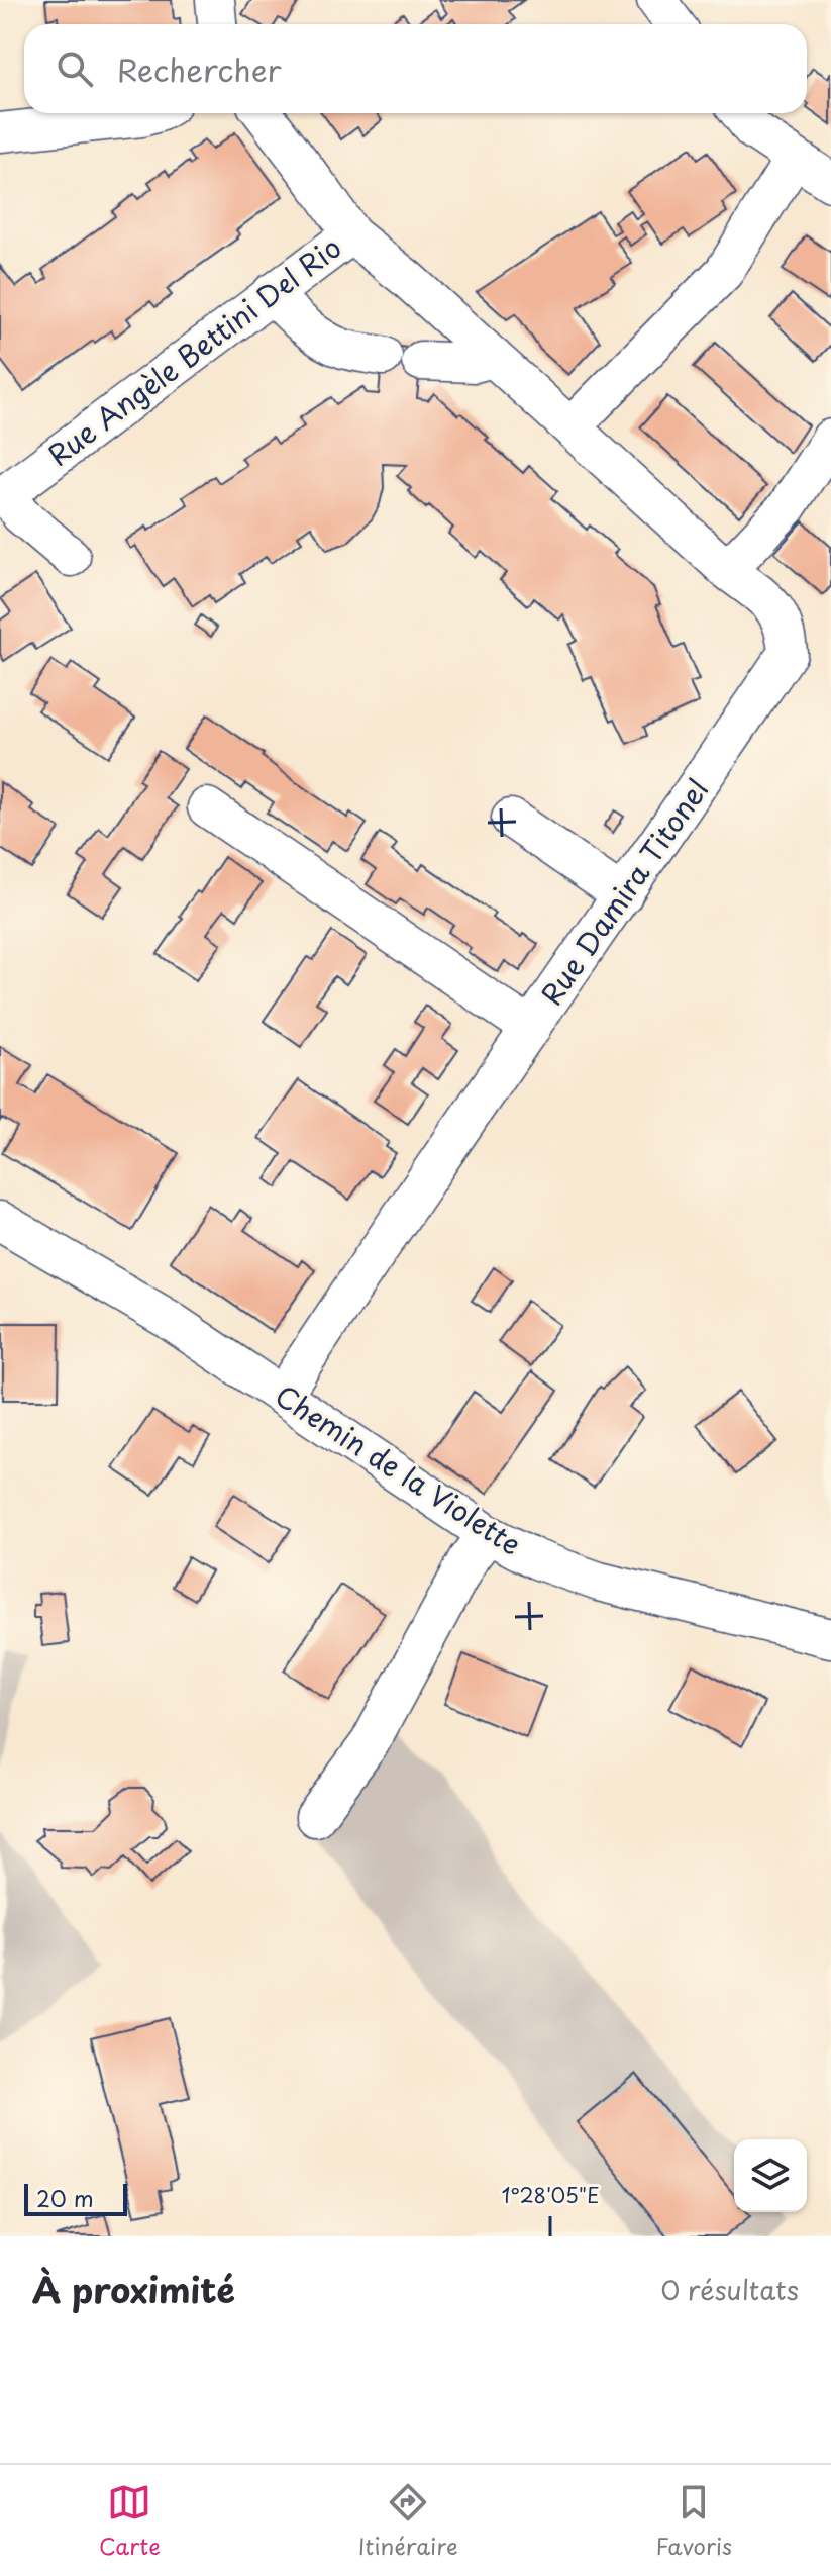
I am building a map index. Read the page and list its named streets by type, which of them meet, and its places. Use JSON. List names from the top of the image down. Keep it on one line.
{"streets":{"street":["Rue Angèle Bettini Del Rio","Rue Damira Titonel","Chemin de la Violette"]},"crossings":[["Rue Angèle Bettini Del Rio","Rue Damira Titonel"],["Rue Damira Titonel","Chemin de la Violette"]],"scale_bar":"20 m","page":{"search":"Rechercher","scale":"20 m","heading":["À proximité","0 résultats"],"nav":["Carte","Itinéraire","Favoris"]},"coordinates":["1°28'05\"E"]}
